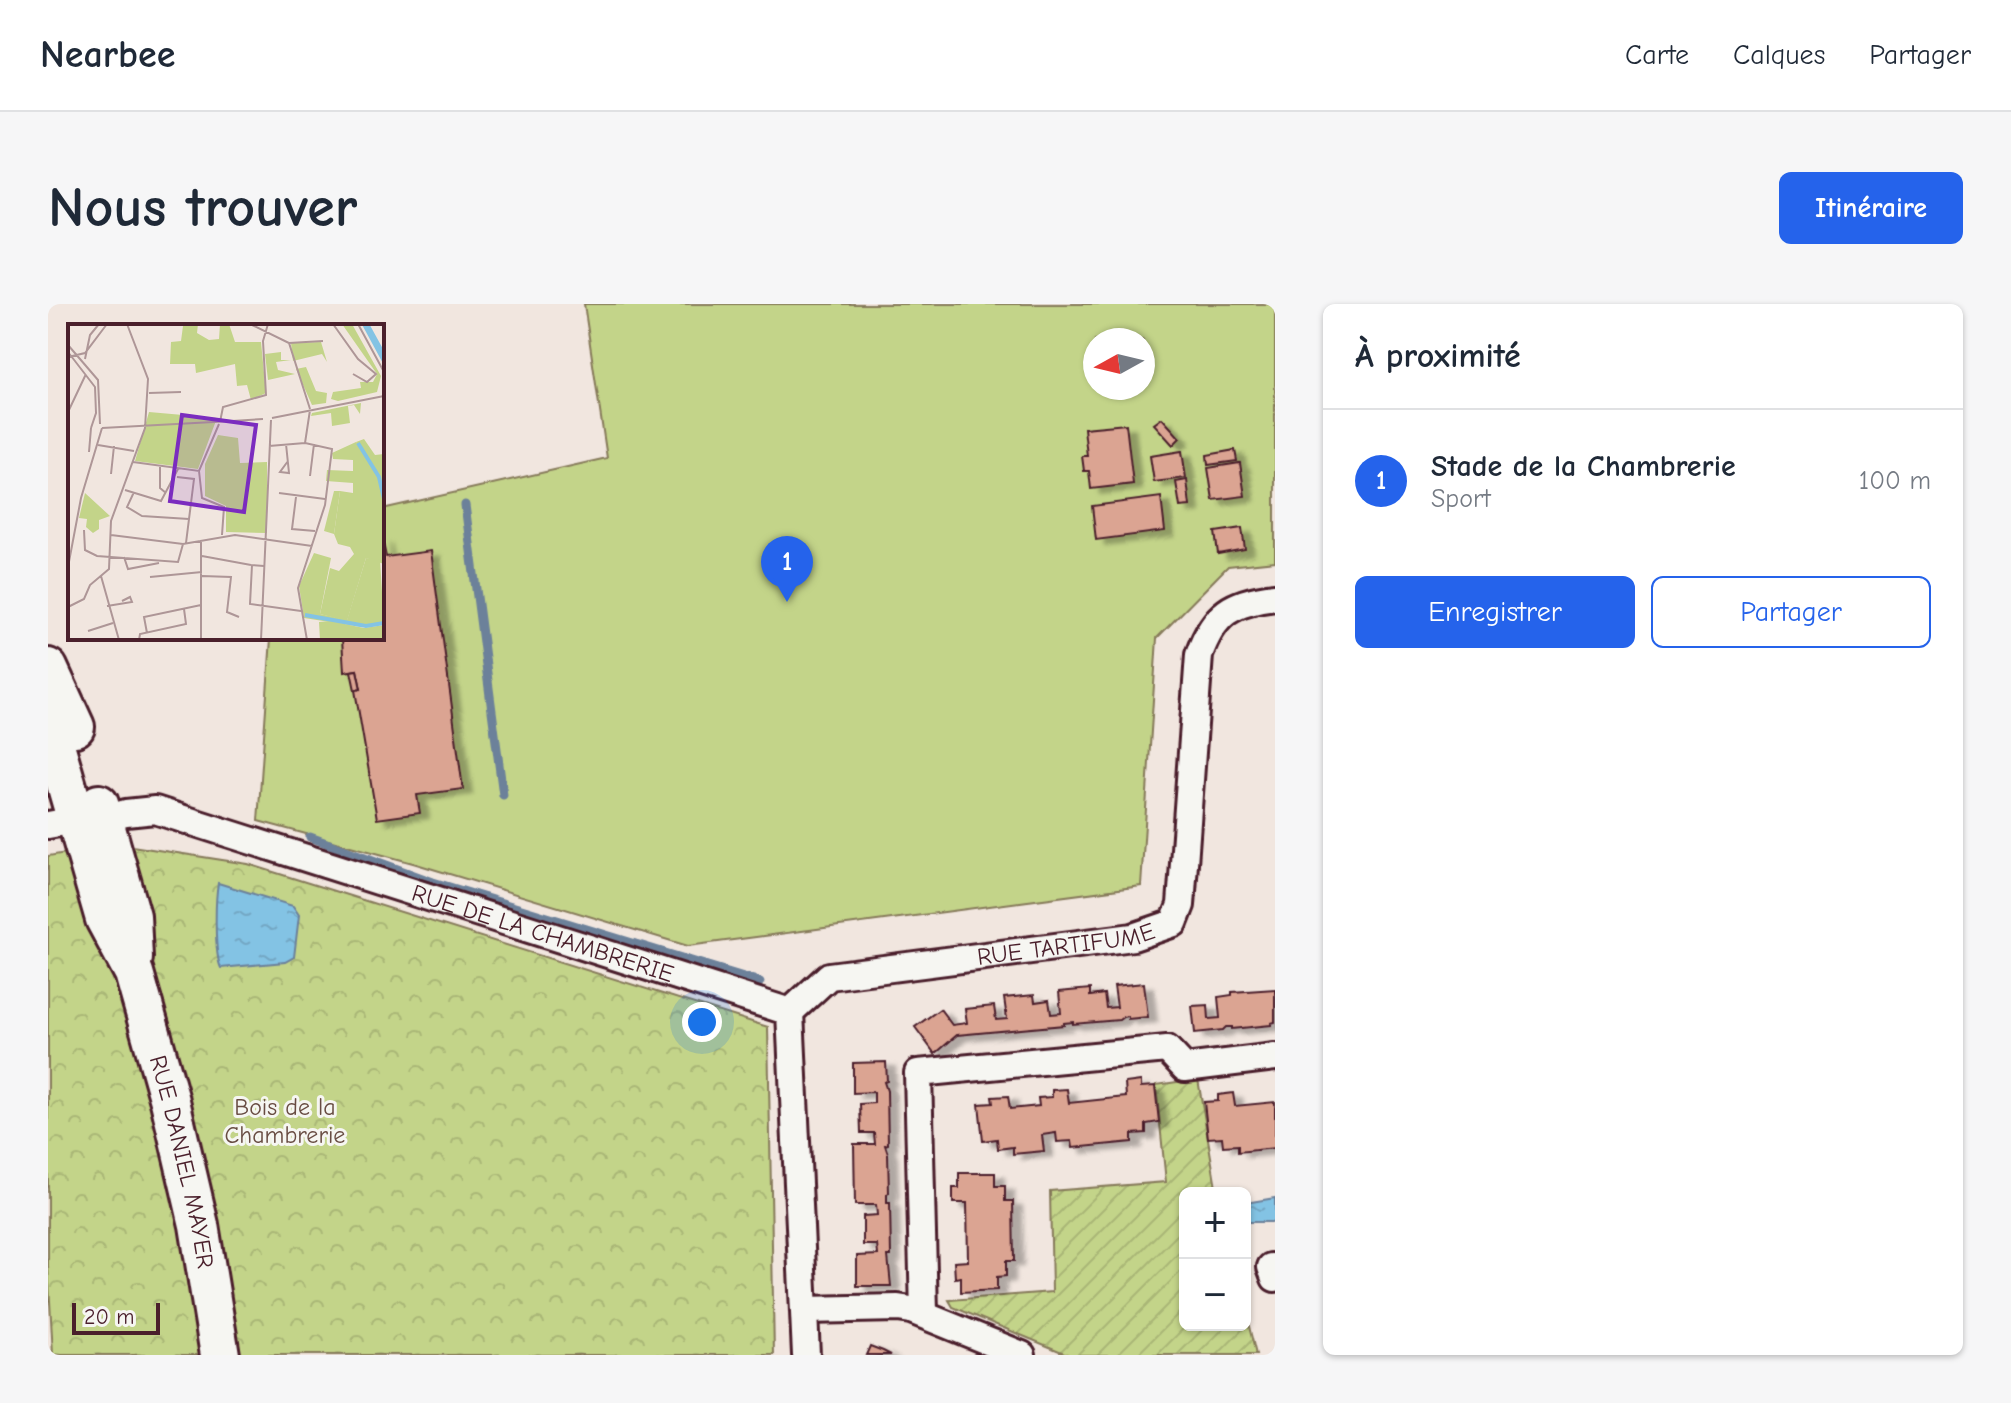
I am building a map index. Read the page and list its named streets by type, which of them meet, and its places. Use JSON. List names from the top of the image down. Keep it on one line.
{"streets":{"main road":["RUE DANIEL MAYER"],"street":["RUE DE LA CHAMBRERIE","RUE TARTIFUME"]},"crossings":[["RUE DE LA CHAMBRERIE","RUE TARTIFUME"],["RUE DE LA CHAMBRERIE","RUE DANIEL MAYER"]],"parks":["Bois de la Chambrerie"],"scale_bar":"20 m","north":"left","page":{"header":"Nearbee","nav":["Carte","Calques","Partager"],"buttons":["Itinéraire",["Enregistrer","Partager"]],"title":"Nous trouver","heading":"À proximité","list":[{"mark":"1","name":"Stade de la Chambrerie","note":"Sport","value":"100 m"}],"pins":"1","map_buttons":["+","−"],"scale":"20 m"}}
